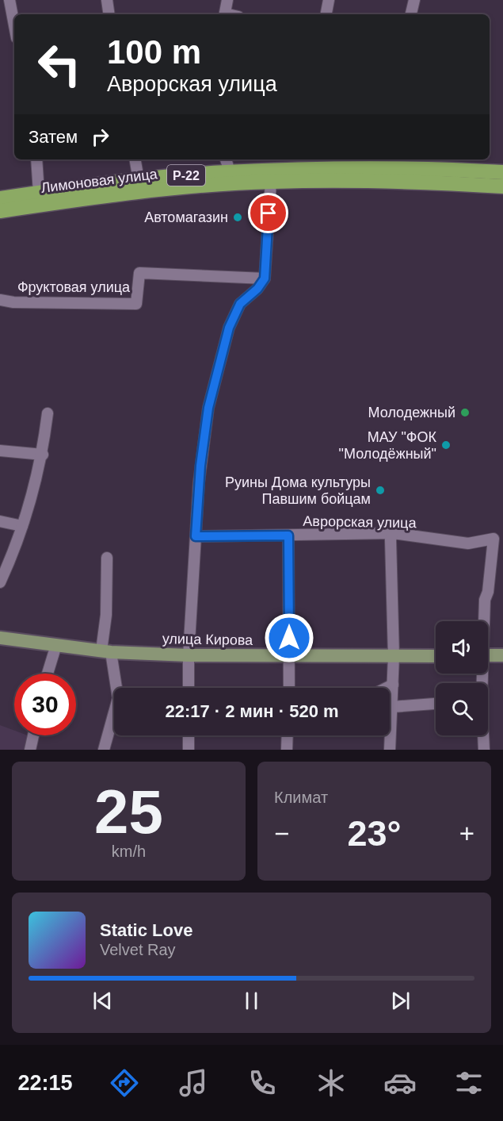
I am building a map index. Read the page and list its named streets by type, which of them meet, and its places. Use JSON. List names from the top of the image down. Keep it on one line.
{"streets":{"highway":["Р-22","Лимоновая улица"],"main road":["улица Кирова"],"street":["Фруктовая улица","Аврорская улица"]},"crossings":[["Р-22","Лимоновая улица"]],"places":["Автомагазин","Молодежный","МАУ \"ФОК \"Молодёжный\"","Руины Дома культуры Павшим бойцам"],"page":{"turn":["100 m","Аврорская улица"],"then":"Затем","limit":"30","trip":"22:17 · 2 мин · 520 m","tile":[["25","km/h"],"Климат"],"heat":["−","23°","+"],"song":["Static Love","Velvet Ray"],"tabs":"22:15"}}
